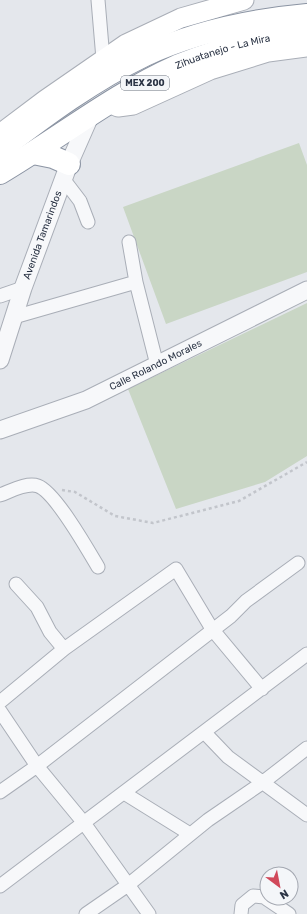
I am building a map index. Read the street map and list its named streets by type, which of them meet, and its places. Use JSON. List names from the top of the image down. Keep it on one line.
{"streets":{"highway":["Zihuatanejo - La Mira","MEX 200"],"street":["Avenida Tamarindos","Calle Rolando Morales"]},"crossings":[["Zihuatanejo - La Mira","Avenida Tamarindos"]],"north":"bottom right"}
